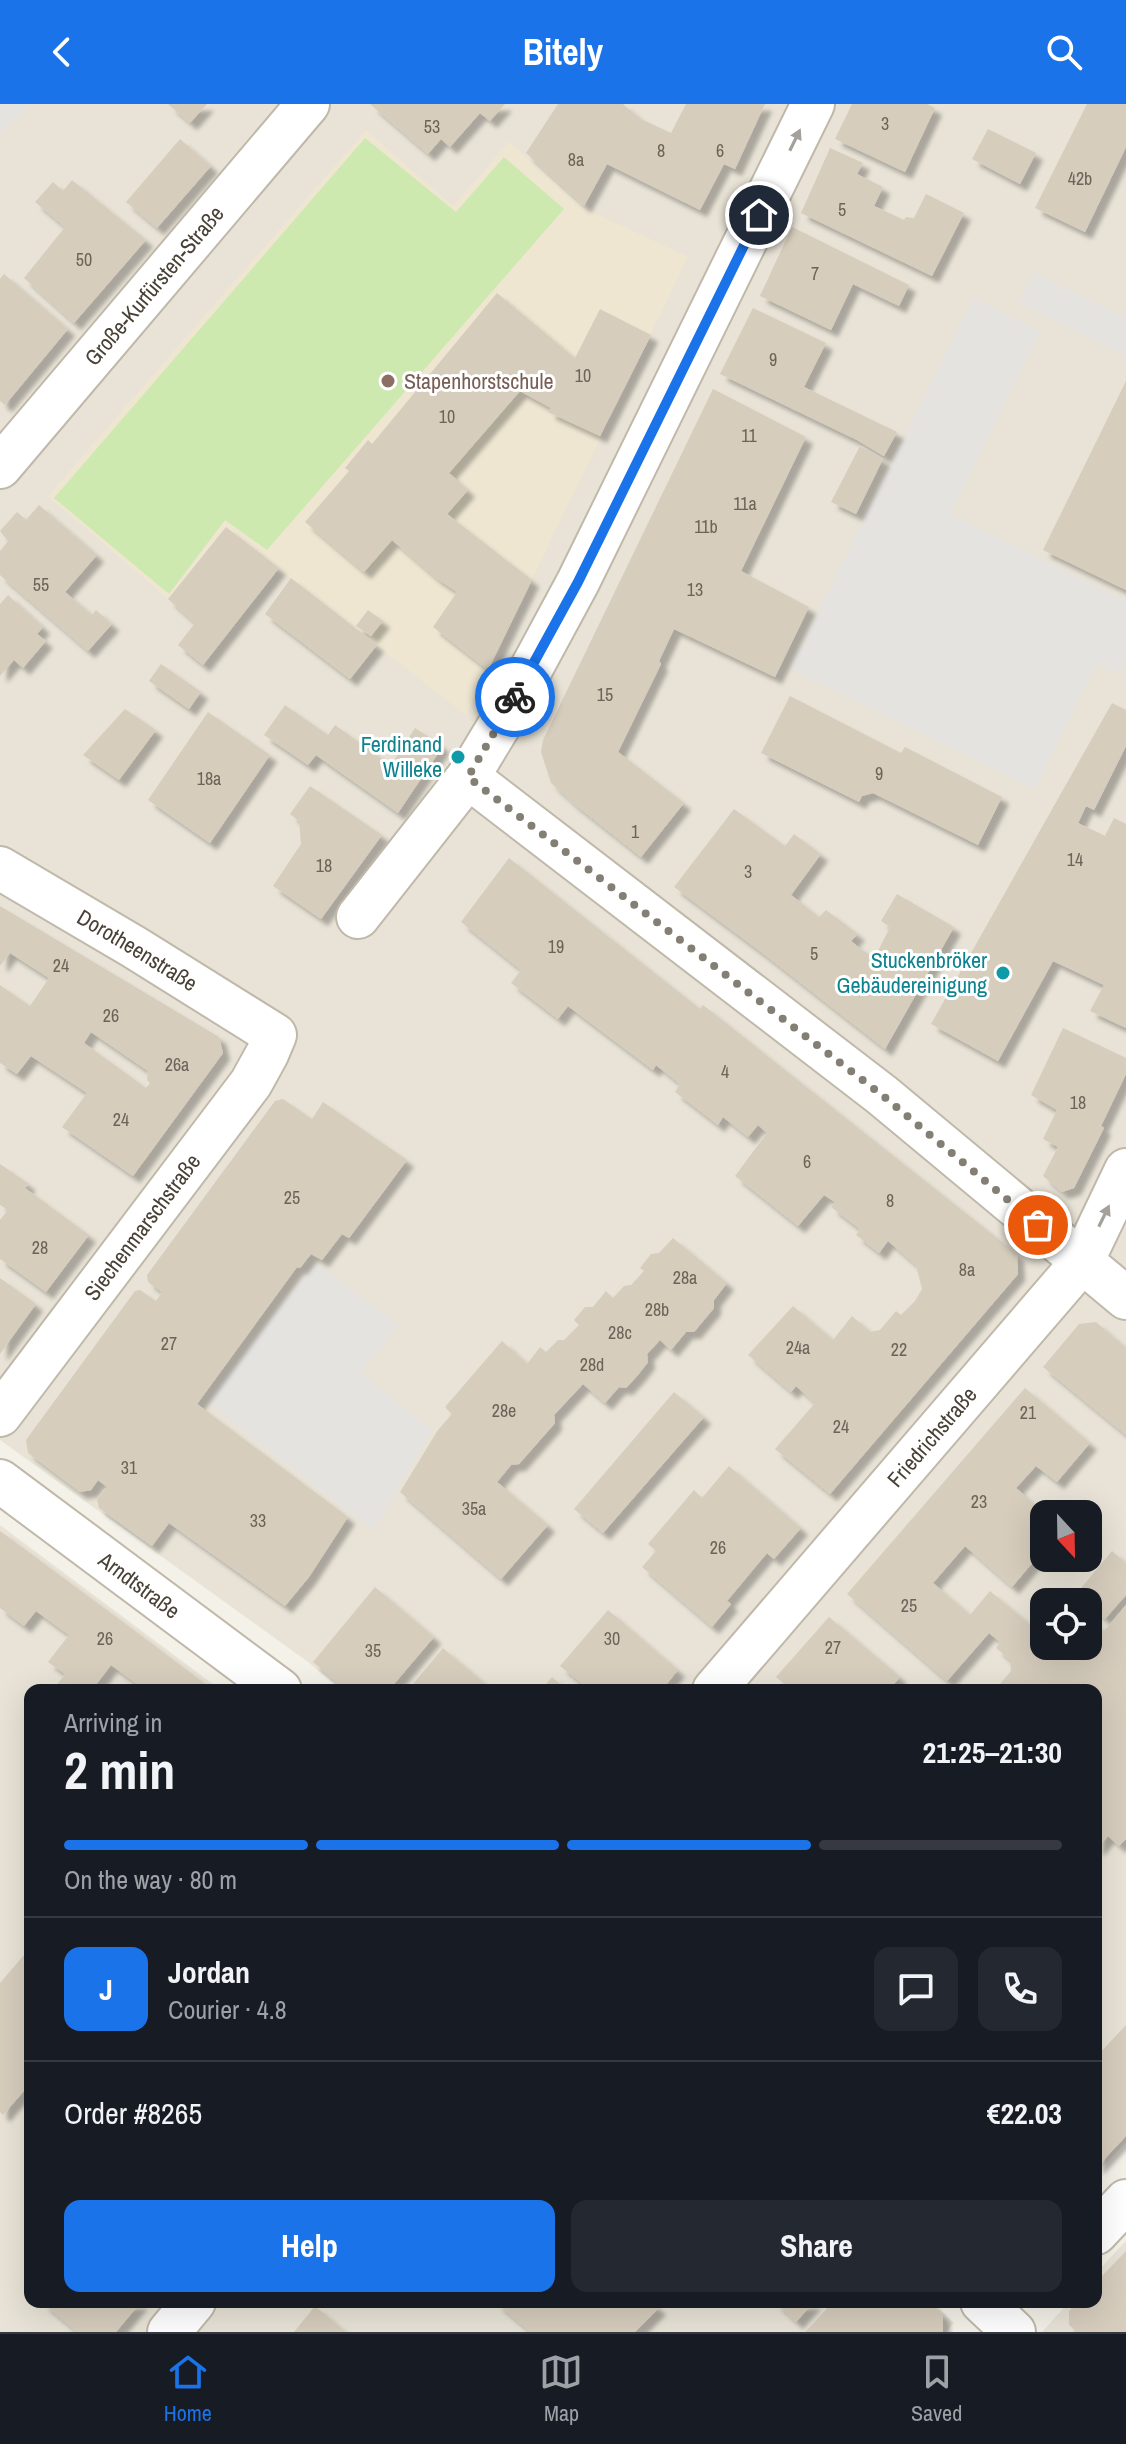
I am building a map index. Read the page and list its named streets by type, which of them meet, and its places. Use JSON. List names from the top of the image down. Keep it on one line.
{"streets":{"street":["Große-Kurfürsten-Straße","Dorotheenstraße","Siechenmarschstraße","Friedrichstraße","Arndtstraße"]},"crossings":[["Dorotheenstraße","Siechenmarschstraße"]],"places":["Stapenhorstschule","Ferdinand Willeke","Stuckenbröker Gebäudereinigung"],"house_numbers":["3","53","8","6","8a","42b","5","50","7","9","10","10","11","11a","11b","55","13","15","9","18a","1","14","18","3","19","5","24","26","26a","4","18","24","6","25","8","28","8a","28a","28b","28c","27","24a","22","28d","28e","21","24","31","23","35a","33","26","25","26","30","27","35"],"north":"bottom","page":{"header":"Bitely","heading":["2 min","Arriving in","21:25–21:30"],"panel":["Jordan","Courier · 4.8","Order #8265","€22.03"],"bar":"On the way · 80 m","round":"J","buttons":["Help","Share"],"tabs":["Home","Map","Saved"]}}
